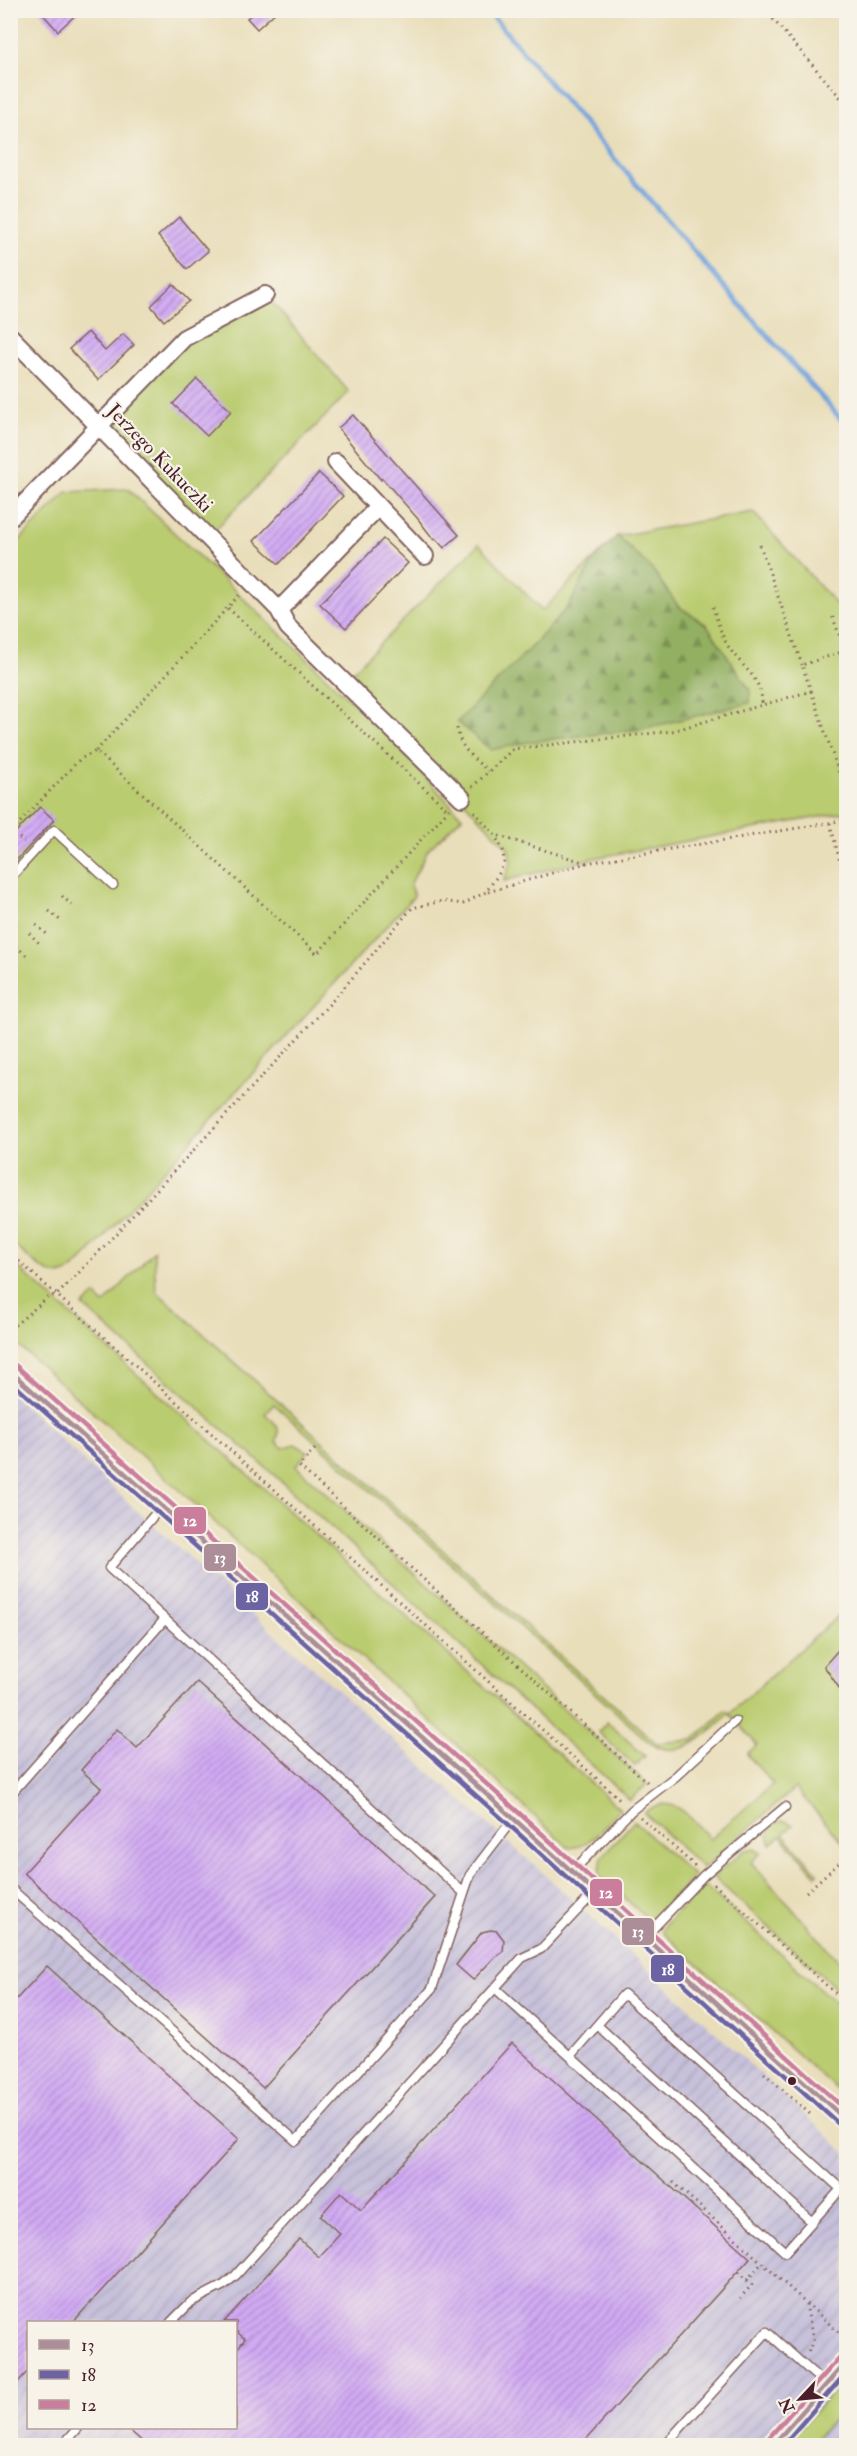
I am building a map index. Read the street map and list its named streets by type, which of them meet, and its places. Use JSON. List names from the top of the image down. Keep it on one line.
{"streets":{"street":["Jerzego Kukuczki"]},"lines":["transit line 12","transit line 13","transit line 18"],"legend":["13","18","12"],"north":"bottom left"}
